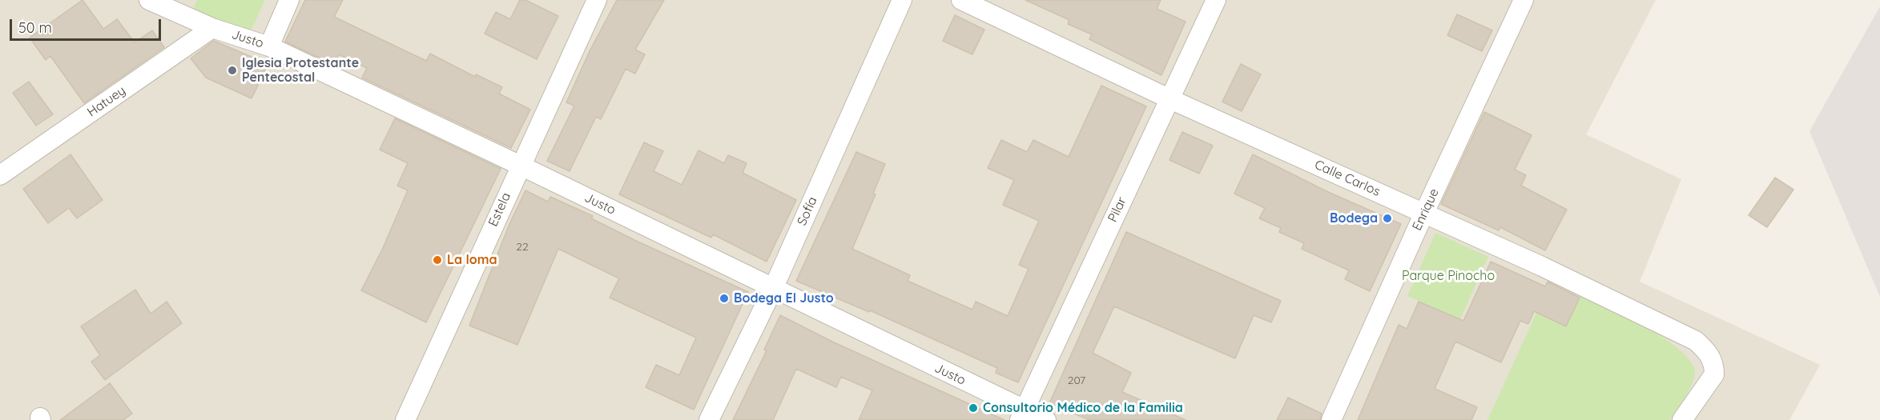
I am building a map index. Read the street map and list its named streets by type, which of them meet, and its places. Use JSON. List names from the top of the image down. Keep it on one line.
{"streets":{"street":["Justo","Hatuey","Calle Carlos","Estela","Pilar","Enrique","Sofía"]},"crossings":[["Justo","Hatuey"],["Justo","Estela"],["Justo","Pilar"],["Justo","Sofía"],["Calle Carlos","Pilar"],["Calle Carlos","Enrique"]],"parks":["Parque Pinocho"],"places":["Iglesia Protestante Pentecostal","Bodega","La loma","Bodega El Justo","Consultorio Médico de la Familia"],"house_numbers":["22","207"],"scale_bar":"50 m"}
